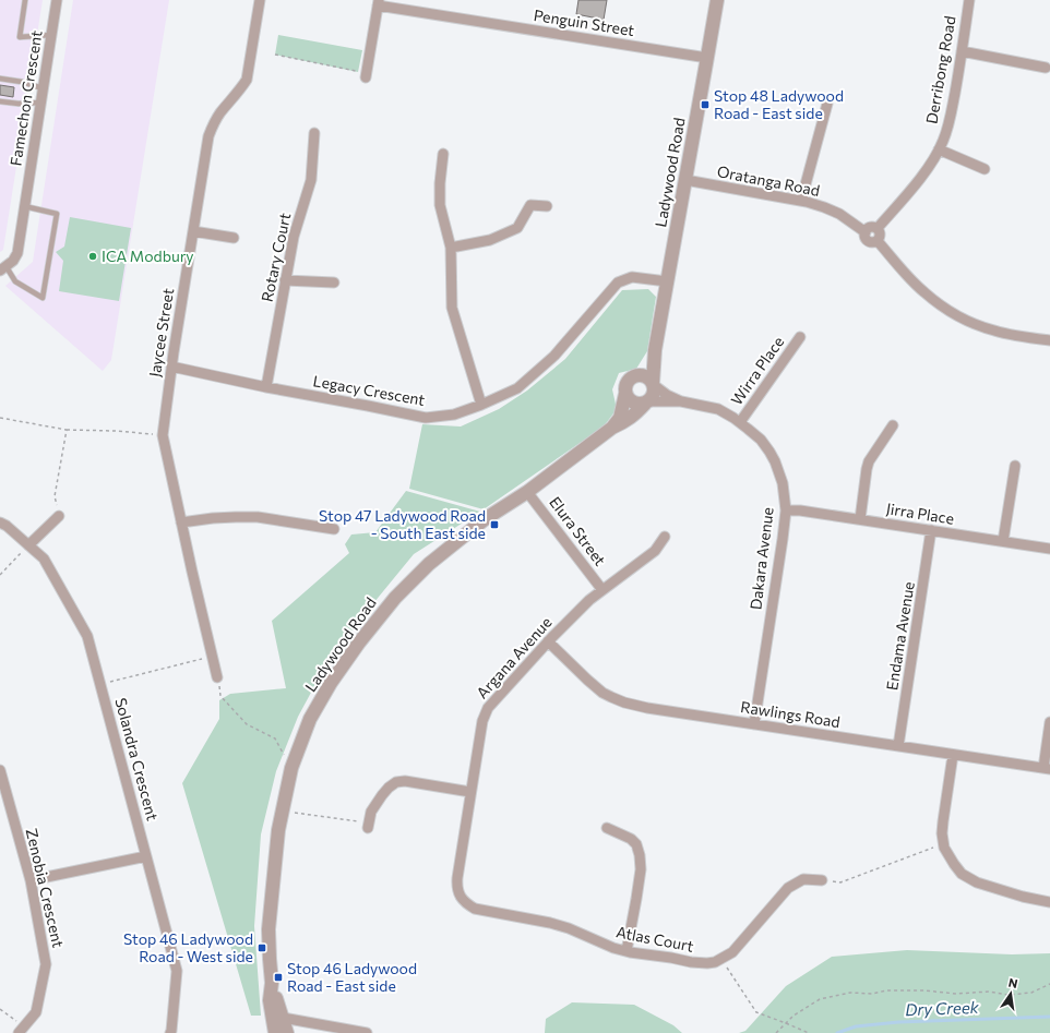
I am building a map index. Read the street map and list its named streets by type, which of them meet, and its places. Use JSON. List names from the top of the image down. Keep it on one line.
{"streets":{"street":["Penguin Street","Derribong Road","Famechon Crescent","Ladywood Road","Oratanga Road","Rotary Court","Jaycee Street","Wirra Place","Legacy Crescent","Jirra Place","Elura Street","Dakara Avenue","Endama Avenue","Argana Avenue","Rawlings Road","Solandra Crescent","Zenobia Crescent","Atlas Court"]},"crossings":[["Penguin Street","Ladywood Road"],["Derribong Road","Oratanga Road"],["Ladywood Road","Oratanga Road"],["Ladywood Road","Legacy Crescent"],["Ladywood Road","Elura Street"],["Ladywood Road","Dakara Avenue"],["Rotary Court","Legacy Crescent"],["Jaycee Street","Legacy Crescent"],["Wirra Place","Dakara Avenue"],["Jirra Place","Dakara Avenue"],["Jirra Place","Endama Avenue"],["Elura Street","Argana Avenue"],["Dakara Avenue","Rawlings Road"],["Endama Avenue","Rawlings Road"],["Argana Avenue","Rawlings Road"],["Argana Avenue","Atlas Court"]],"water":["Dry Creek"],"places":{"transit":["Stop 48 Ladywood Road - East side","Stop 47 Ladywood Road - South East side","Stop 46 Ladywood Road - West side","Stop 46 Ladywood Road - East side"],"other":["ICA Modbury"]},"north":"top"}
